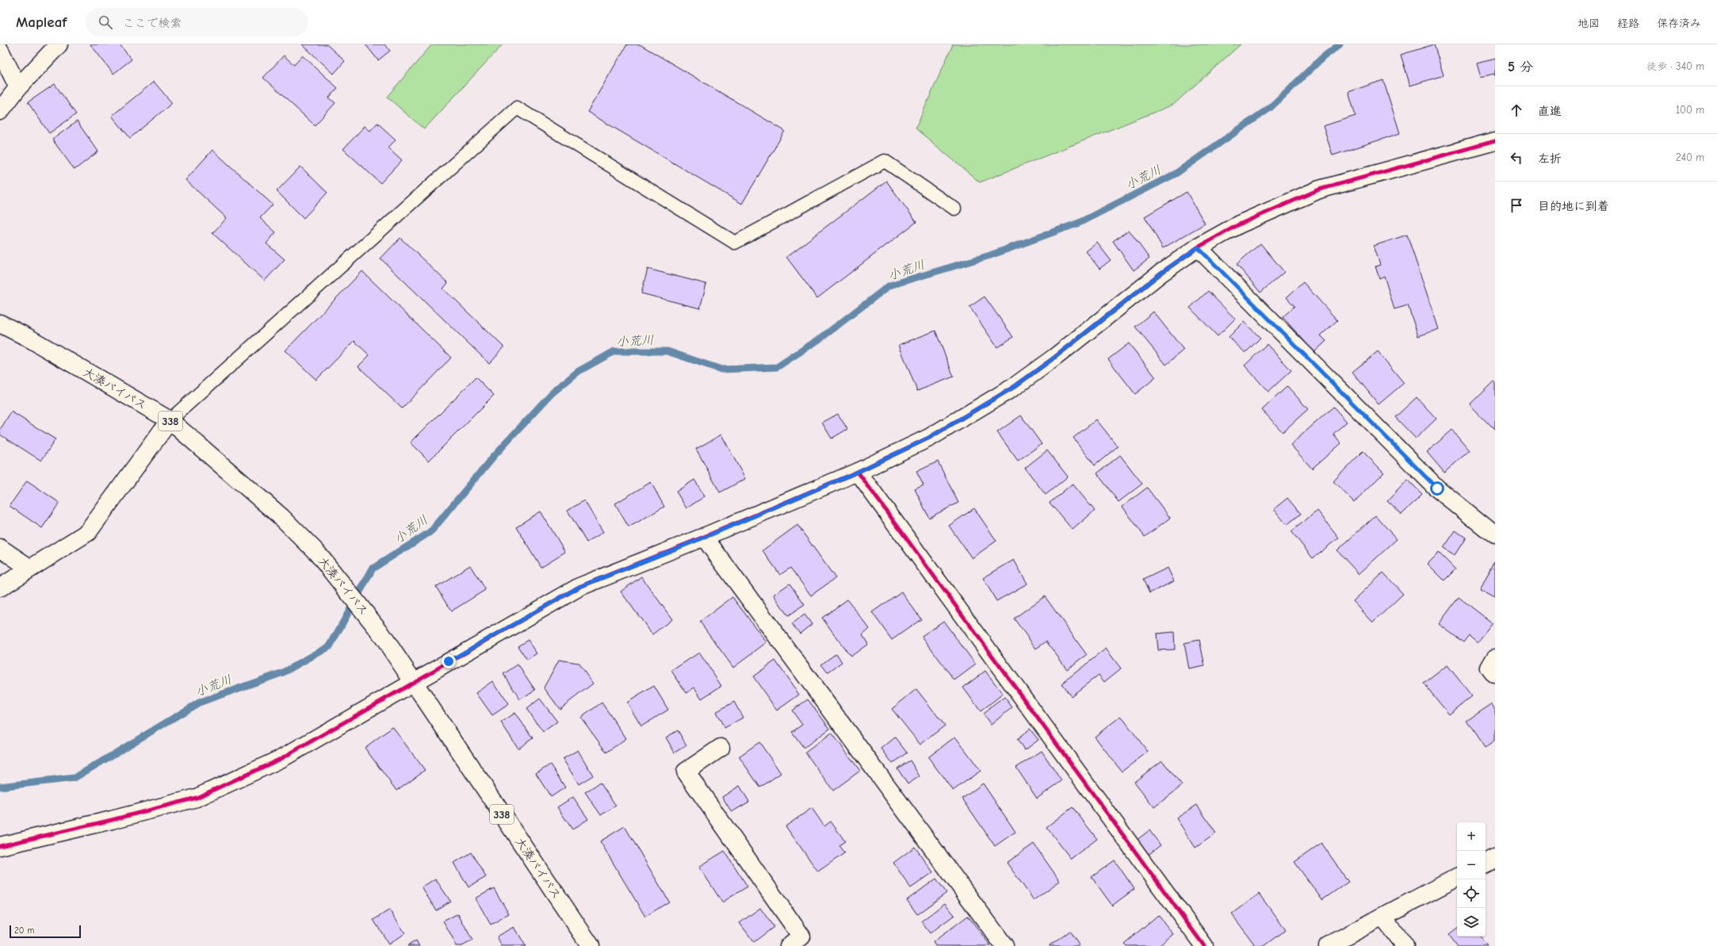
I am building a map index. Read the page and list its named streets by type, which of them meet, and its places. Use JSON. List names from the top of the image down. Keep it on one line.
{"streets":{"main road":["大湊バイパス","338"]},"water":["小荒川"],"scale_bar":"20 m","page":{"header":"Mapleaf","search":"ここで検索","nav":["地図","経路","保存済み"],"heading":["5 分","徒歩 · 340 m"],"list":[["直進","100 m"],["左折","240 m"],"目的地に到着"],"map_buttons":["+","−"],"scale":"20 m"}}
